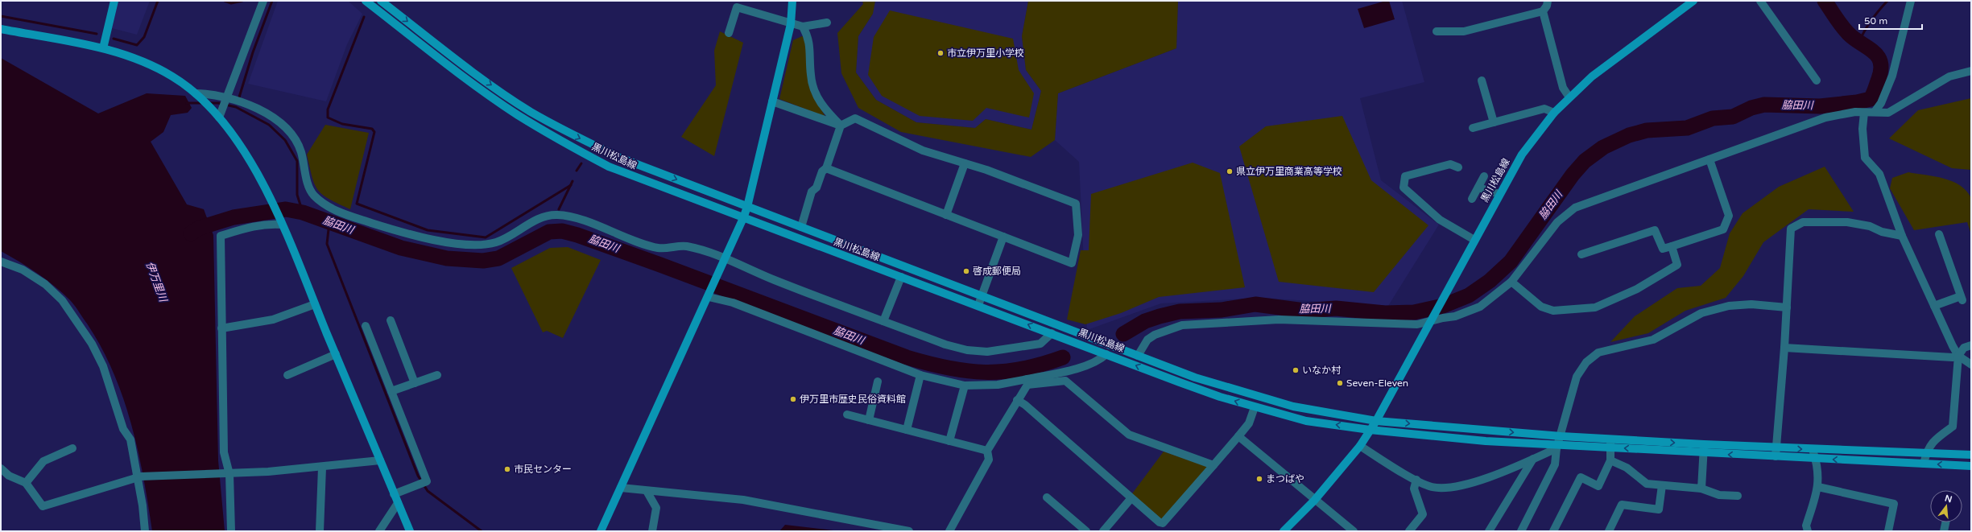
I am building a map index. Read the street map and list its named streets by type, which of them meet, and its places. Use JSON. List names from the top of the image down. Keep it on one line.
{"streets":{"main road":["黒川松島線"]},"water":["脇田川","伊万里川"],"places":["市立伊万里小学校","県立伊万里商業高等学校","啓成郵便局","いなか村","Seven-Eleven","伊万里市歴史民俗資料館","市民センター","まつばや"],"scale_bar":"50 m","north":"top"}
